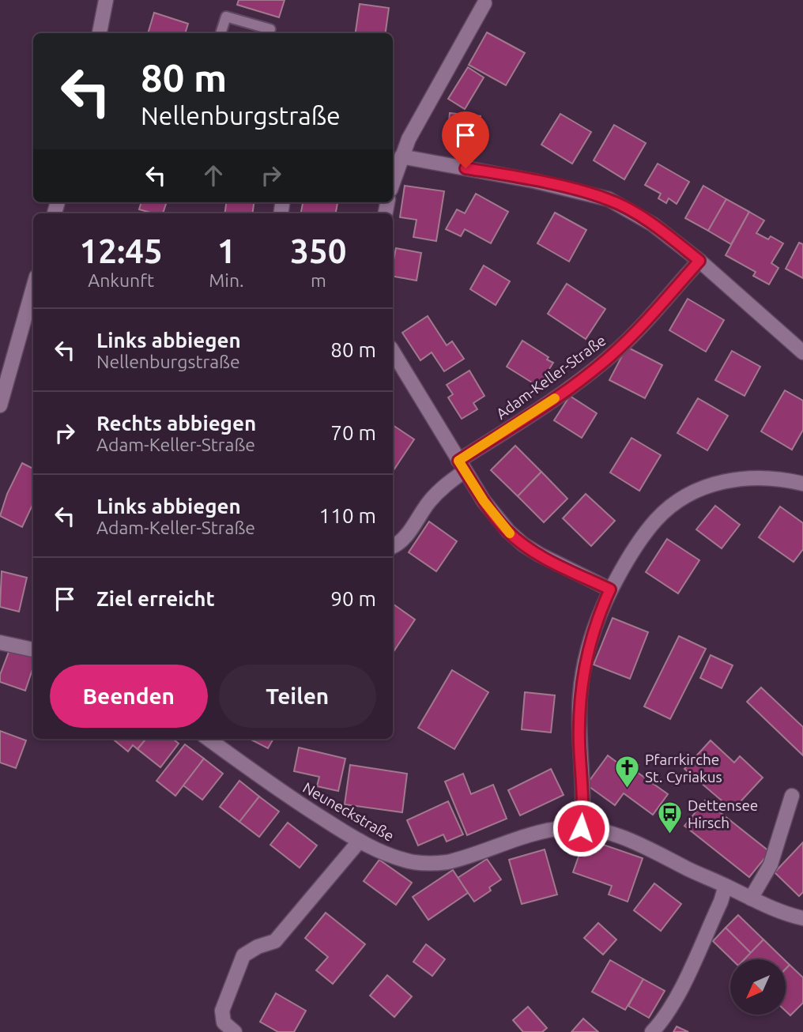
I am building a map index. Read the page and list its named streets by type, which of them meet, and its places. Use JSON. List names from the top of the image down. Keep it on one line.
{"streets":{"street":["Adam-Keller-Straße","Neuneckstraße"]},"places":{"church":["Pfarrkirche St. Cyriakus"],"bus stop":["Dettensee Hirsch"]},"north":"bottom left","page":{"turn":["80 m","Nellenburgstraße"],"eta":["12:45","Ankunft","1","Min.","350","m"],"list":[{"name":"Links abbiegen","note":"Nellenburgstraße","value":"80 m"},{"name":"Rechts abbiegen","note":"Adam-Keller-Straße","value":"70 m"},{"name":"Links abbiegen","note":"Adam-Keller-Straße","value":"110 m"},{"name":"Ziel erreicht","value":"90 m"}],"buttons":["Beenden","Teilen"]}}
